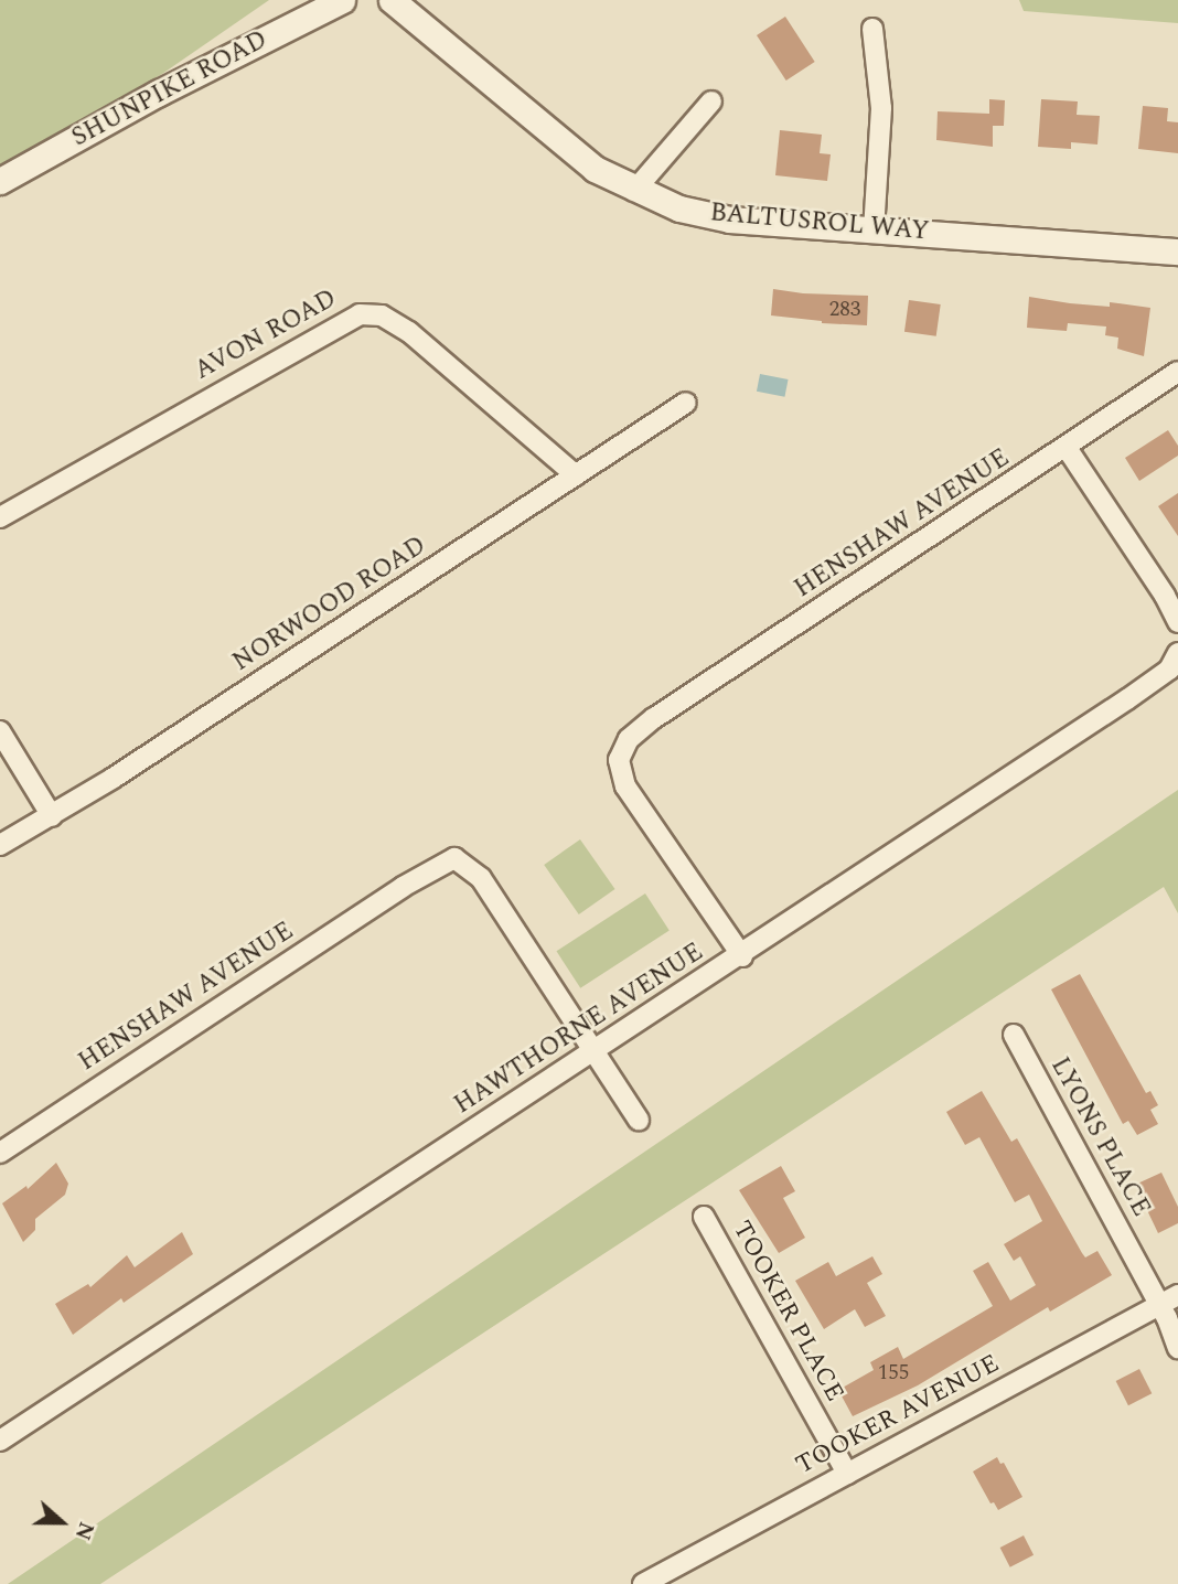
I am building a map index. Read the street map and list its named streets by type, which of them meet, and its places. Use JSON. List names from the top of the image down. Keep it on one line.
{"streets":{"street":["SHUNPIKE ROAD","BALTUSROL WAY","AVON ROAD","HENSHAW AVENUE","NORWOOD ROAD","HAWTHORNE AVENUE","LYONS PLACE","TOOKER PLACE","TOOKER AVENUE"]},"crossings":[["AVON ROAD","NORWOOD ROAD"],["HENSHAW AVENUE","HAWTHORNE AVENUE"],["LYONS PLACE","TOOKER AVENUE"],["TOOKER PLACE","TOOKER AVENUE"]],"house_numbers":["283","155"],"north":"right"}
